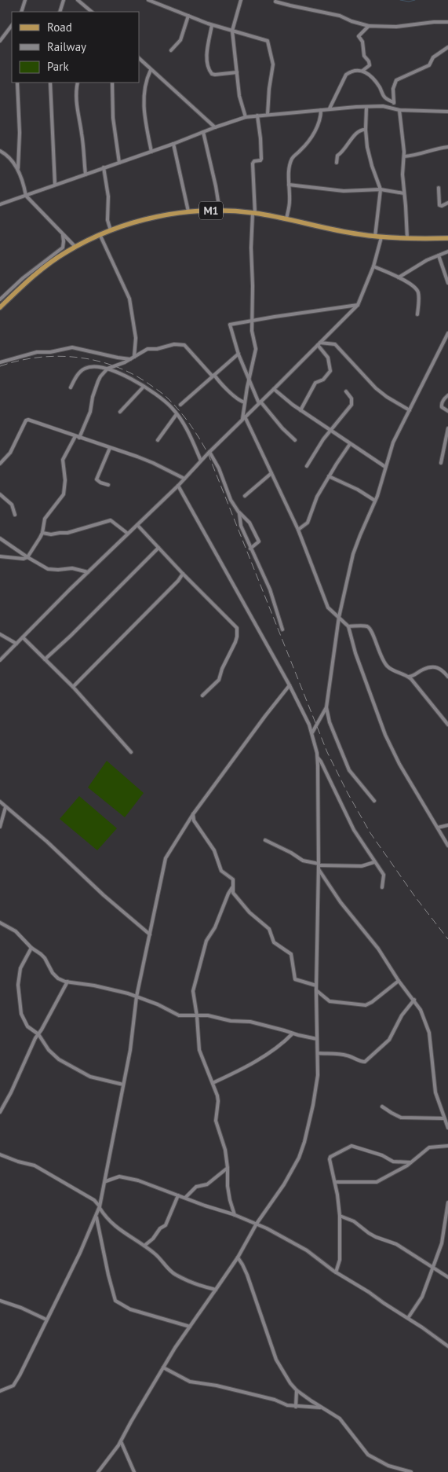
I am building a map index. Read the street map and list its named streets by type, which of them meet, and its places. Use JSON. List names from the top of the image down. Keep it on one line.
{"streets":{"main road":["M1"]},"legend":["Road","Railway","Park"]}
